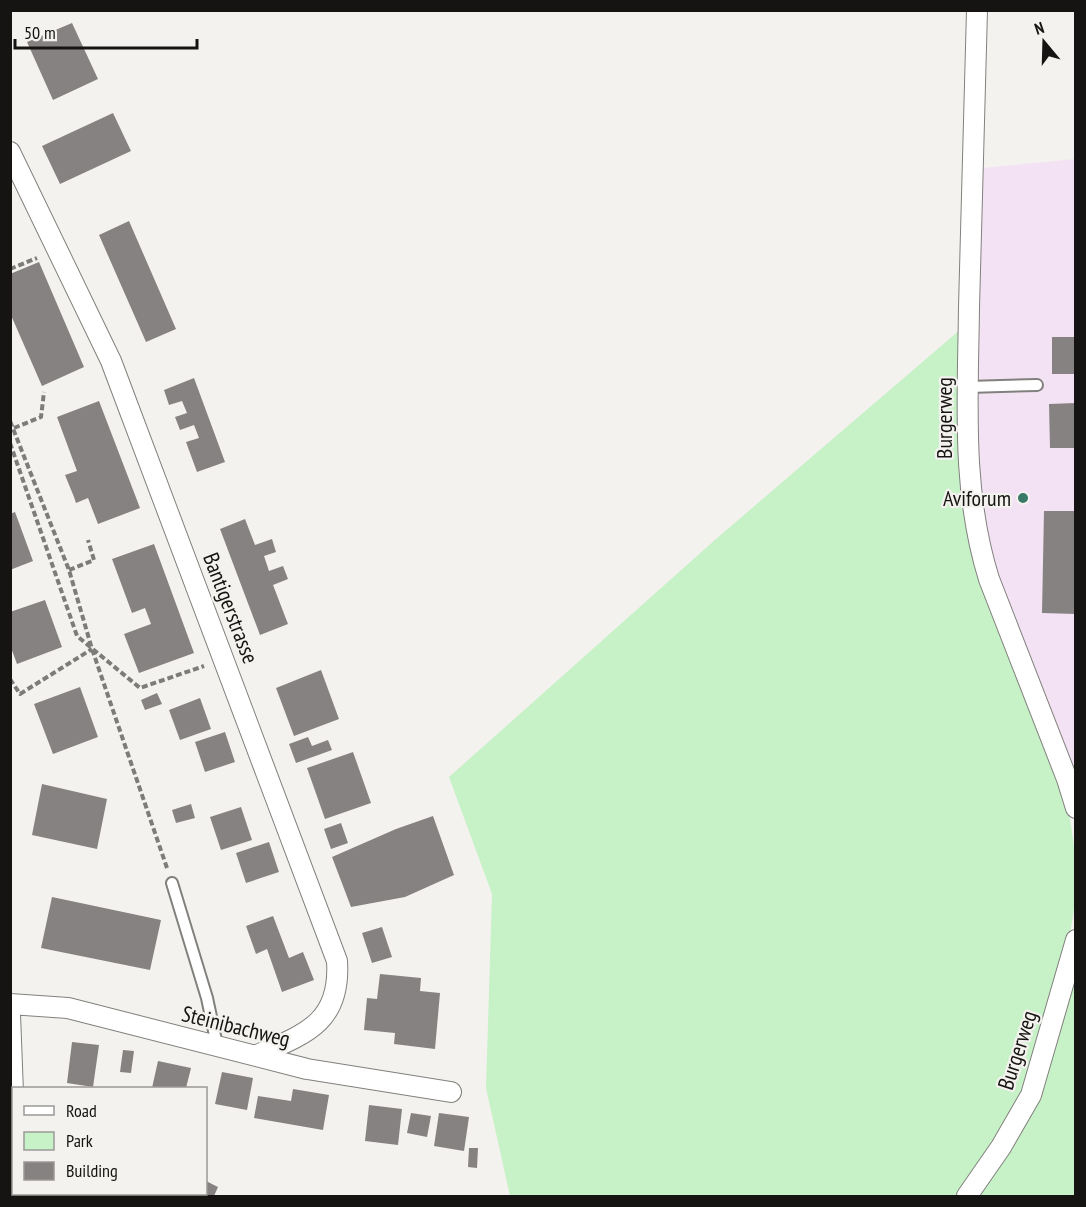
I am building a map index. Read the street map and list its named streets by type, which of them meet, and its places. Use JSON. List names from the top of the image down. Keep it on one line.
{"streets":{"street":["Burgerweg","Bantigerstrasse","Steinibachweg"]},"crossings":[["Bantigerstrasse","Steinibachweg"]],"places":["Aviforum"],"legend":["Road","Park","Building"],"scale_bar":"50 m","north":"top"}
